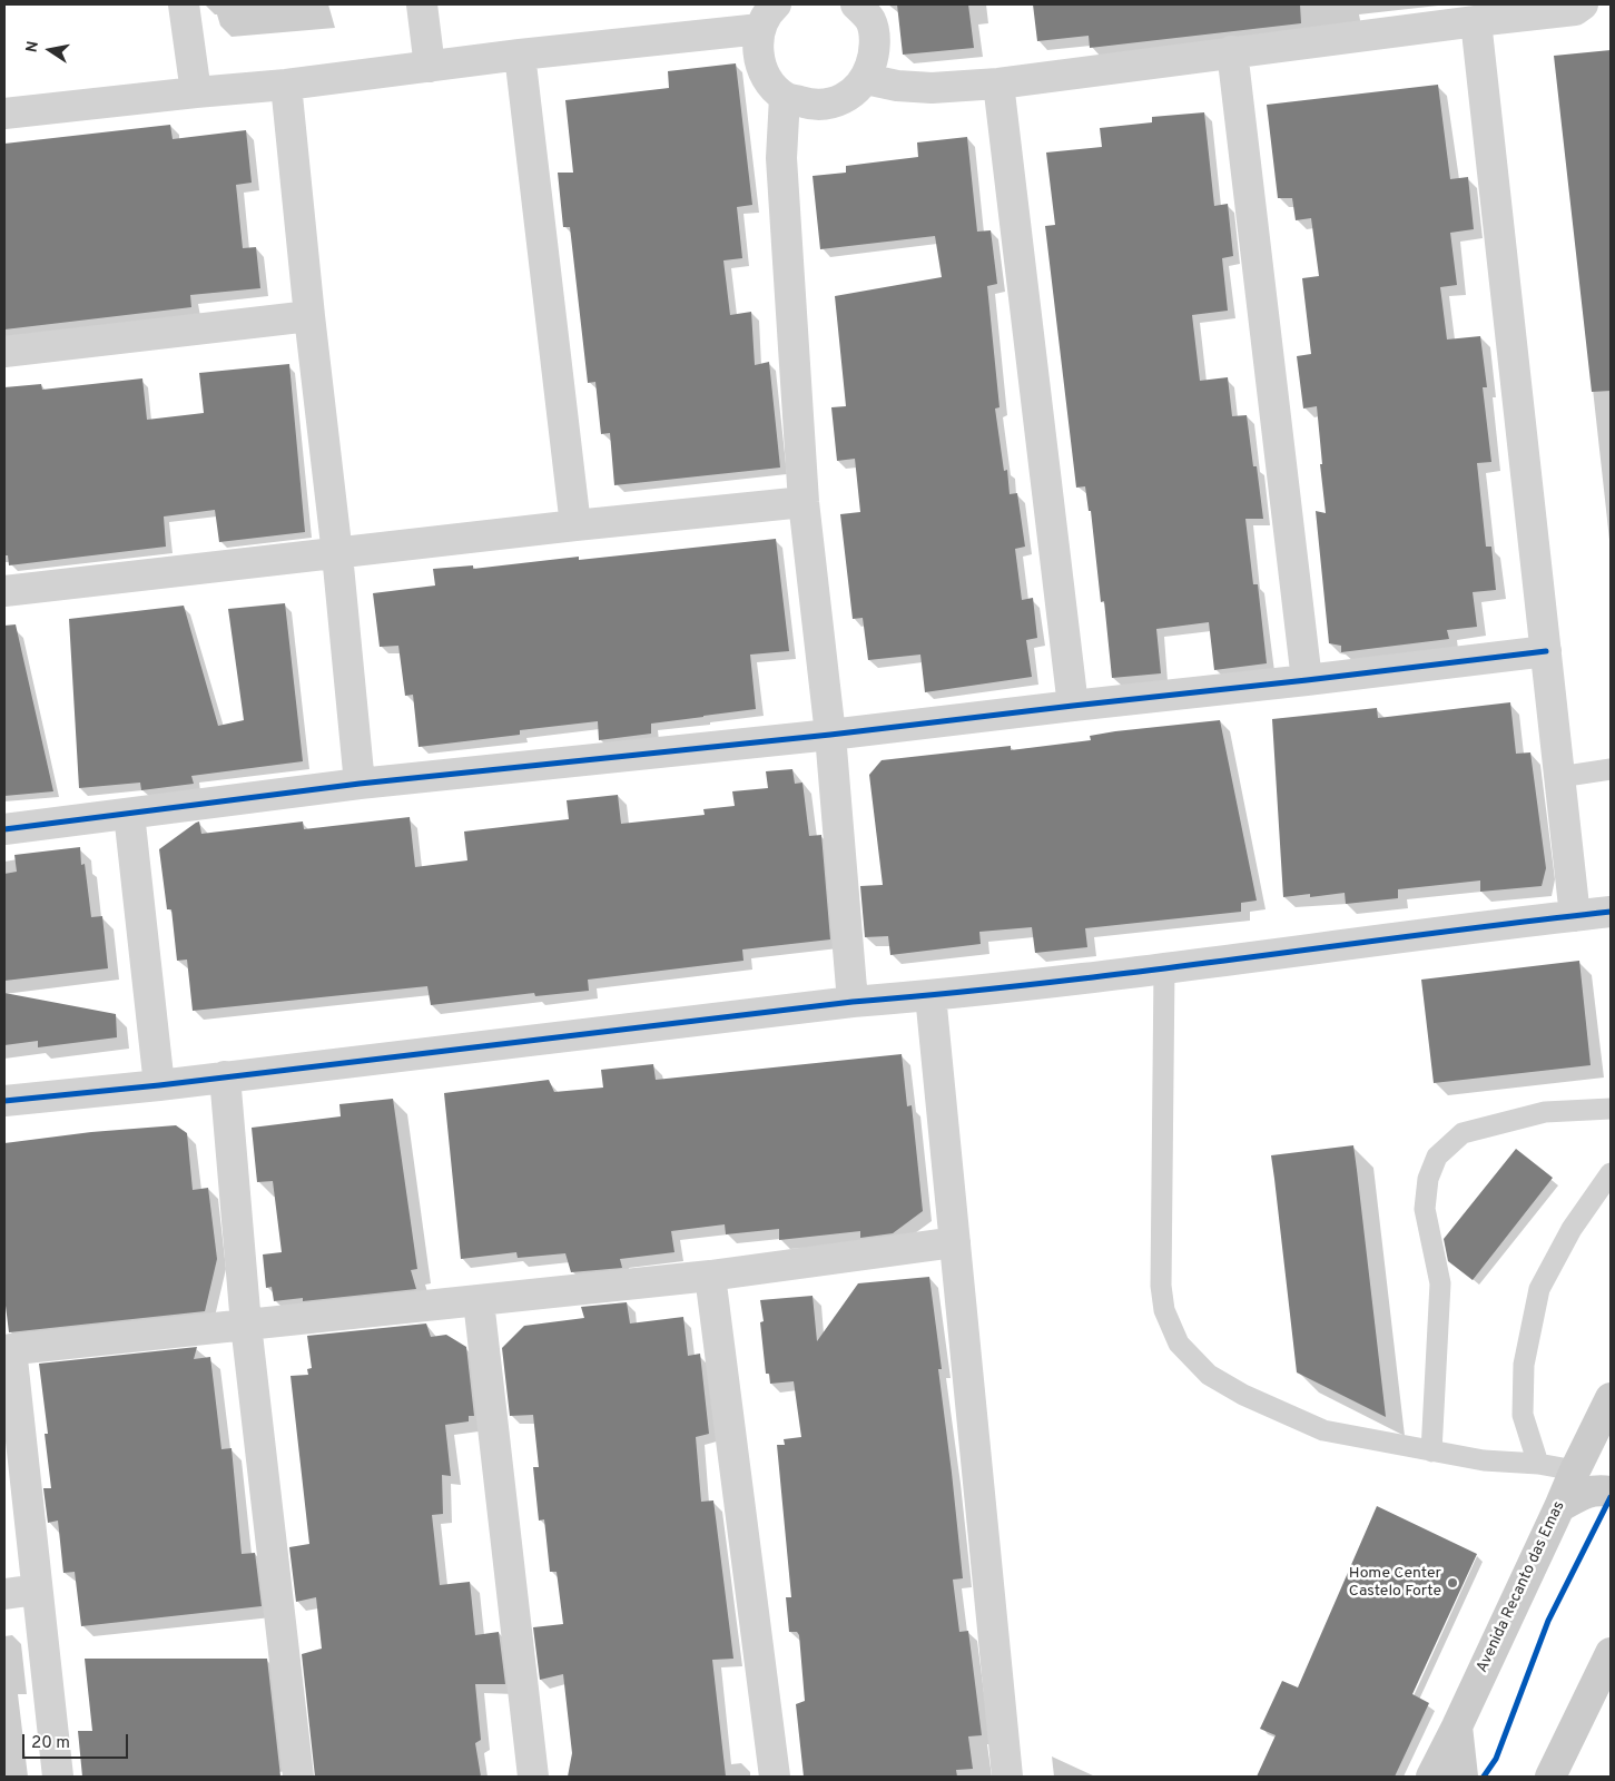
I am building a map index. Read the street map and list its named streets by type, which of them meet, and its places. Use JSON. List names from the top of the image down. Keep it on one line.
{"streets":{"main road":["Avenida Recanto das Emas"]},"places":["Home Center Castelo Forte"],"scale_bar":"20 m","north":"left"}
